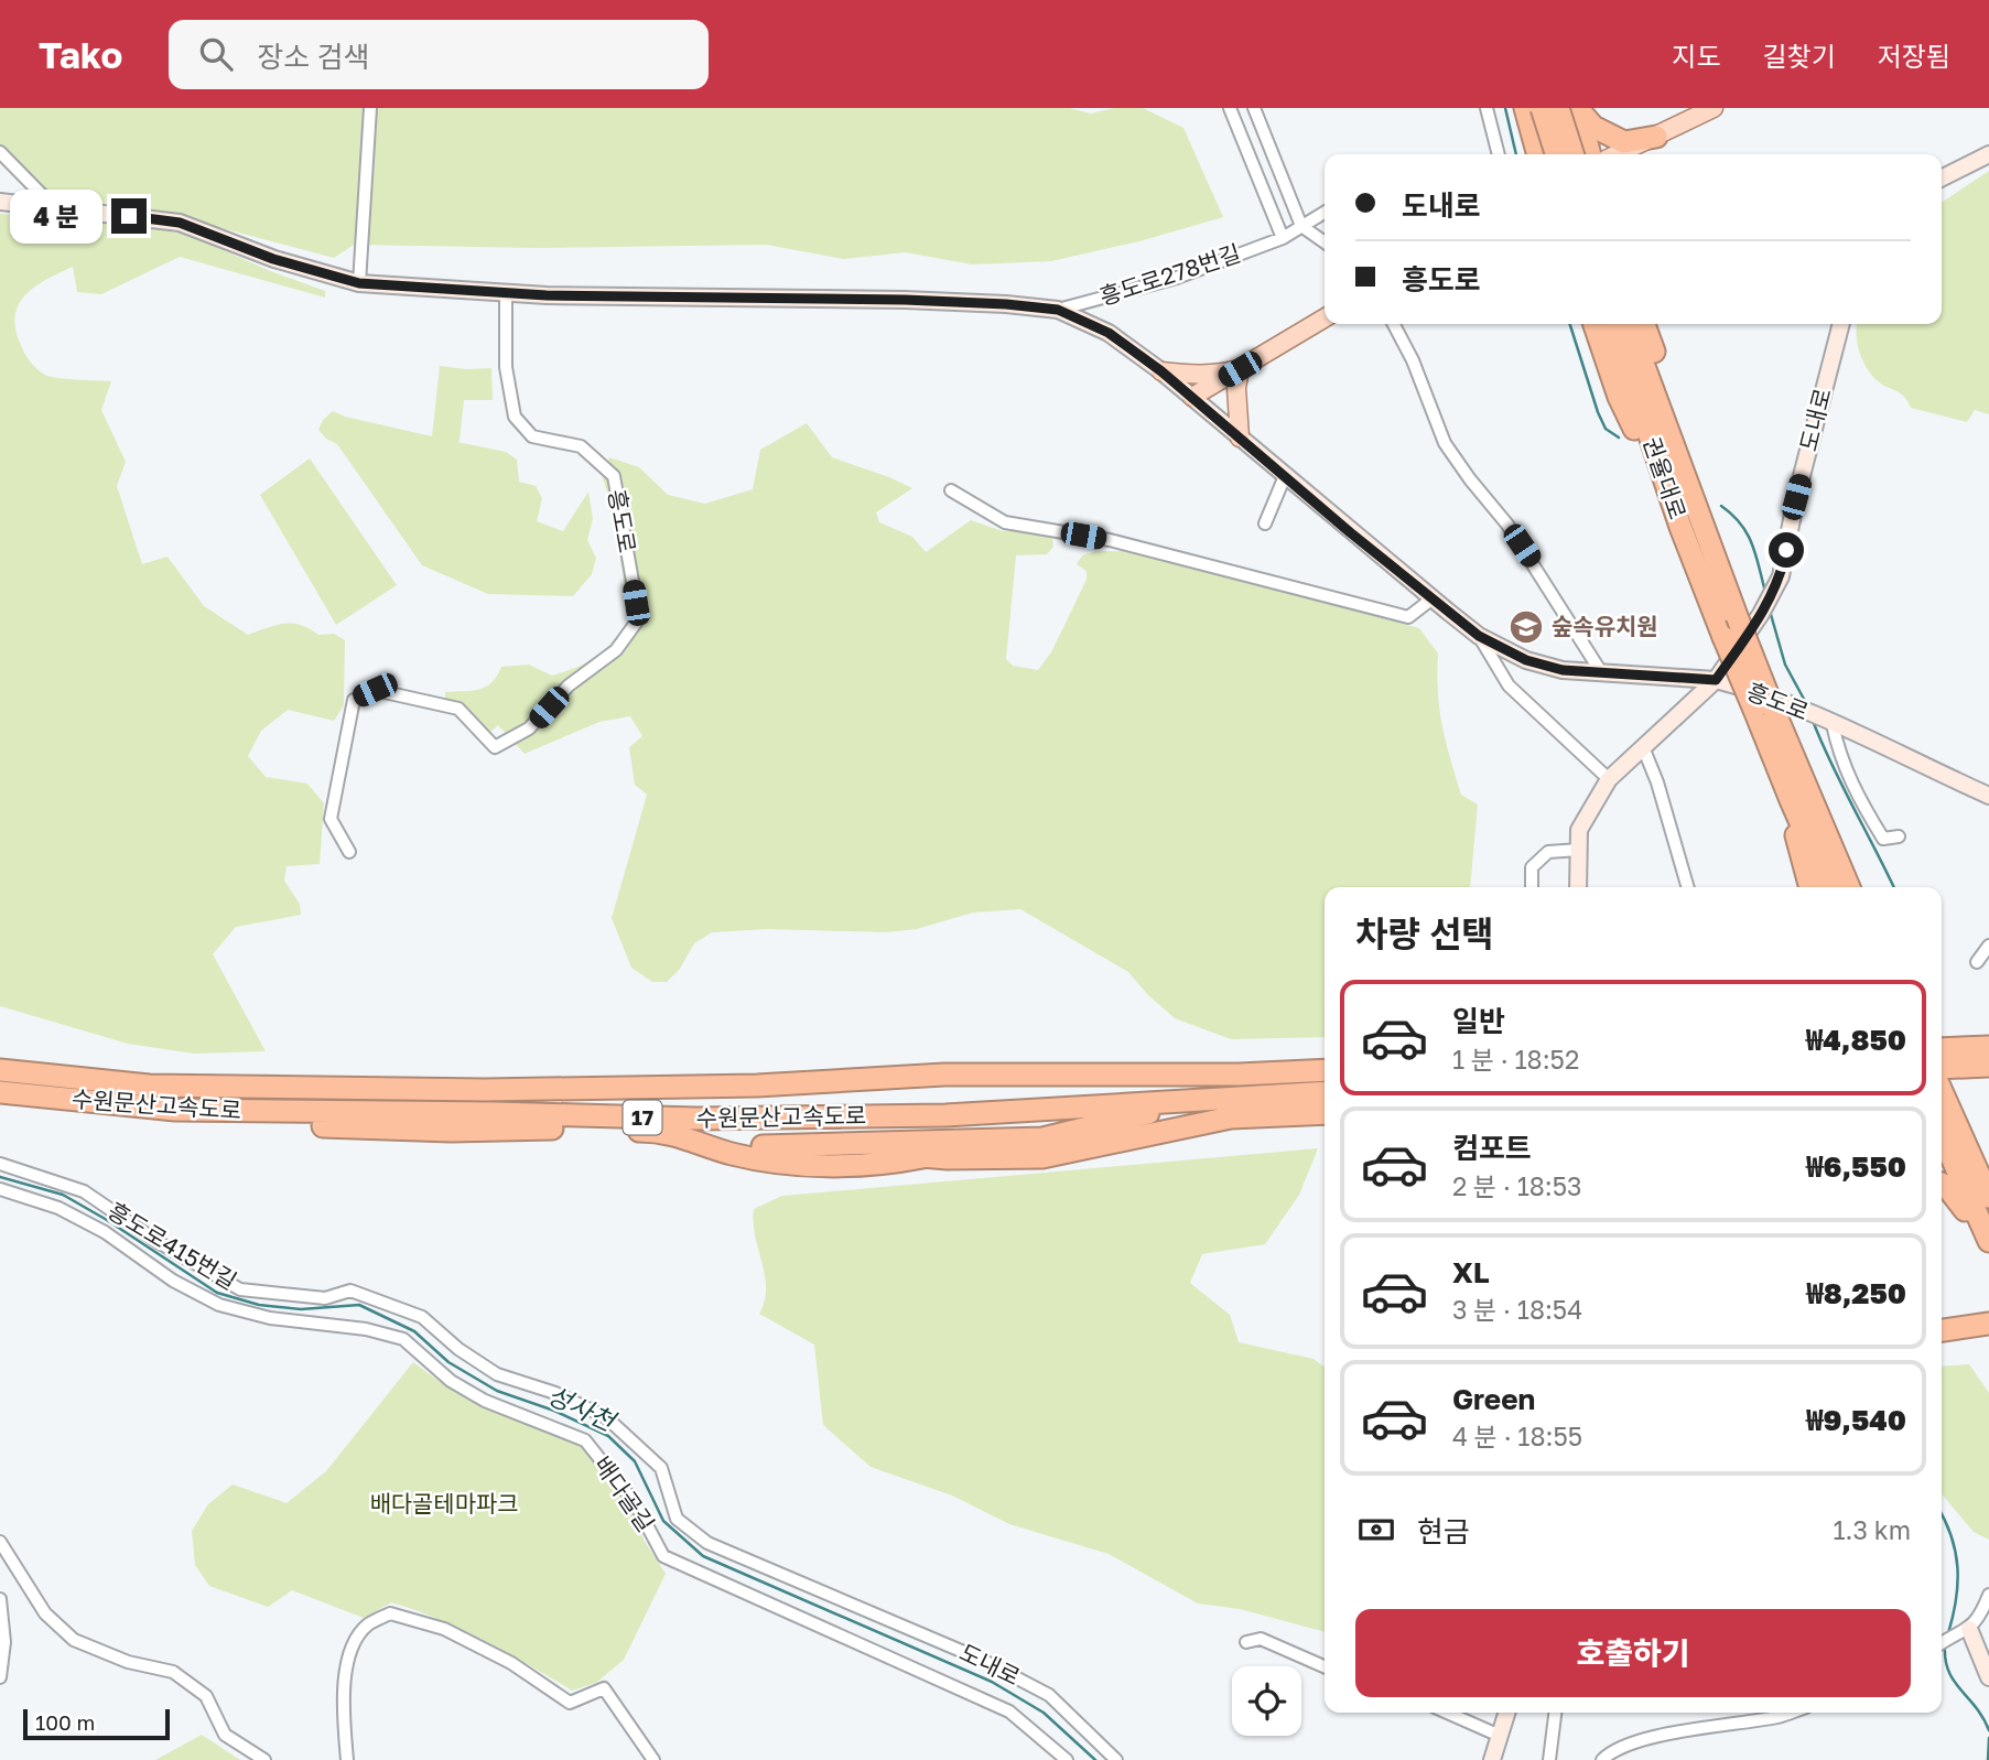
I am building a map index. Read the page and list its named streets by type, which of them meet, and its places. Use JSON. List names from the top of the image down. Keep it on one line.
{"streets":{"highway":["권율대로","수원문산고속도로","17"],"street":["흥도로278번길","도내로","흥도로","흥도로415번길","배다골길"]},"crossings":[["흥도로278번길","흥도로"],["도내로","흥도로"],["도내로","흥도로415번길"]],"water":["성사천"],"parks":["배다골테마파크"],"places":{"school or university":["숲속유치원"]},"scale_bar":"100 m","page":{"header":"Tako","search":"장소 검색","nav":["지도","길찾기","저장됨"],"banner":["도내로","흥도로"],"bubble":"4 분","heading":"차량 선택","list":[{"name":"일반","note":"1 분 · 18:52","value":"₩4,850"},{"name":"컴포트","note":"2 분 · 18:53","value":"₩6,550"},{"name":"XL","note":"3 분 · 18:54","value":"₩8,250"},{"name":"Green","note":"4 분 · 18:55","value":"₩9,540"}],"pay":["현금","1.3 km"],"buttons":"호출하기","scale":"100 m"}}
